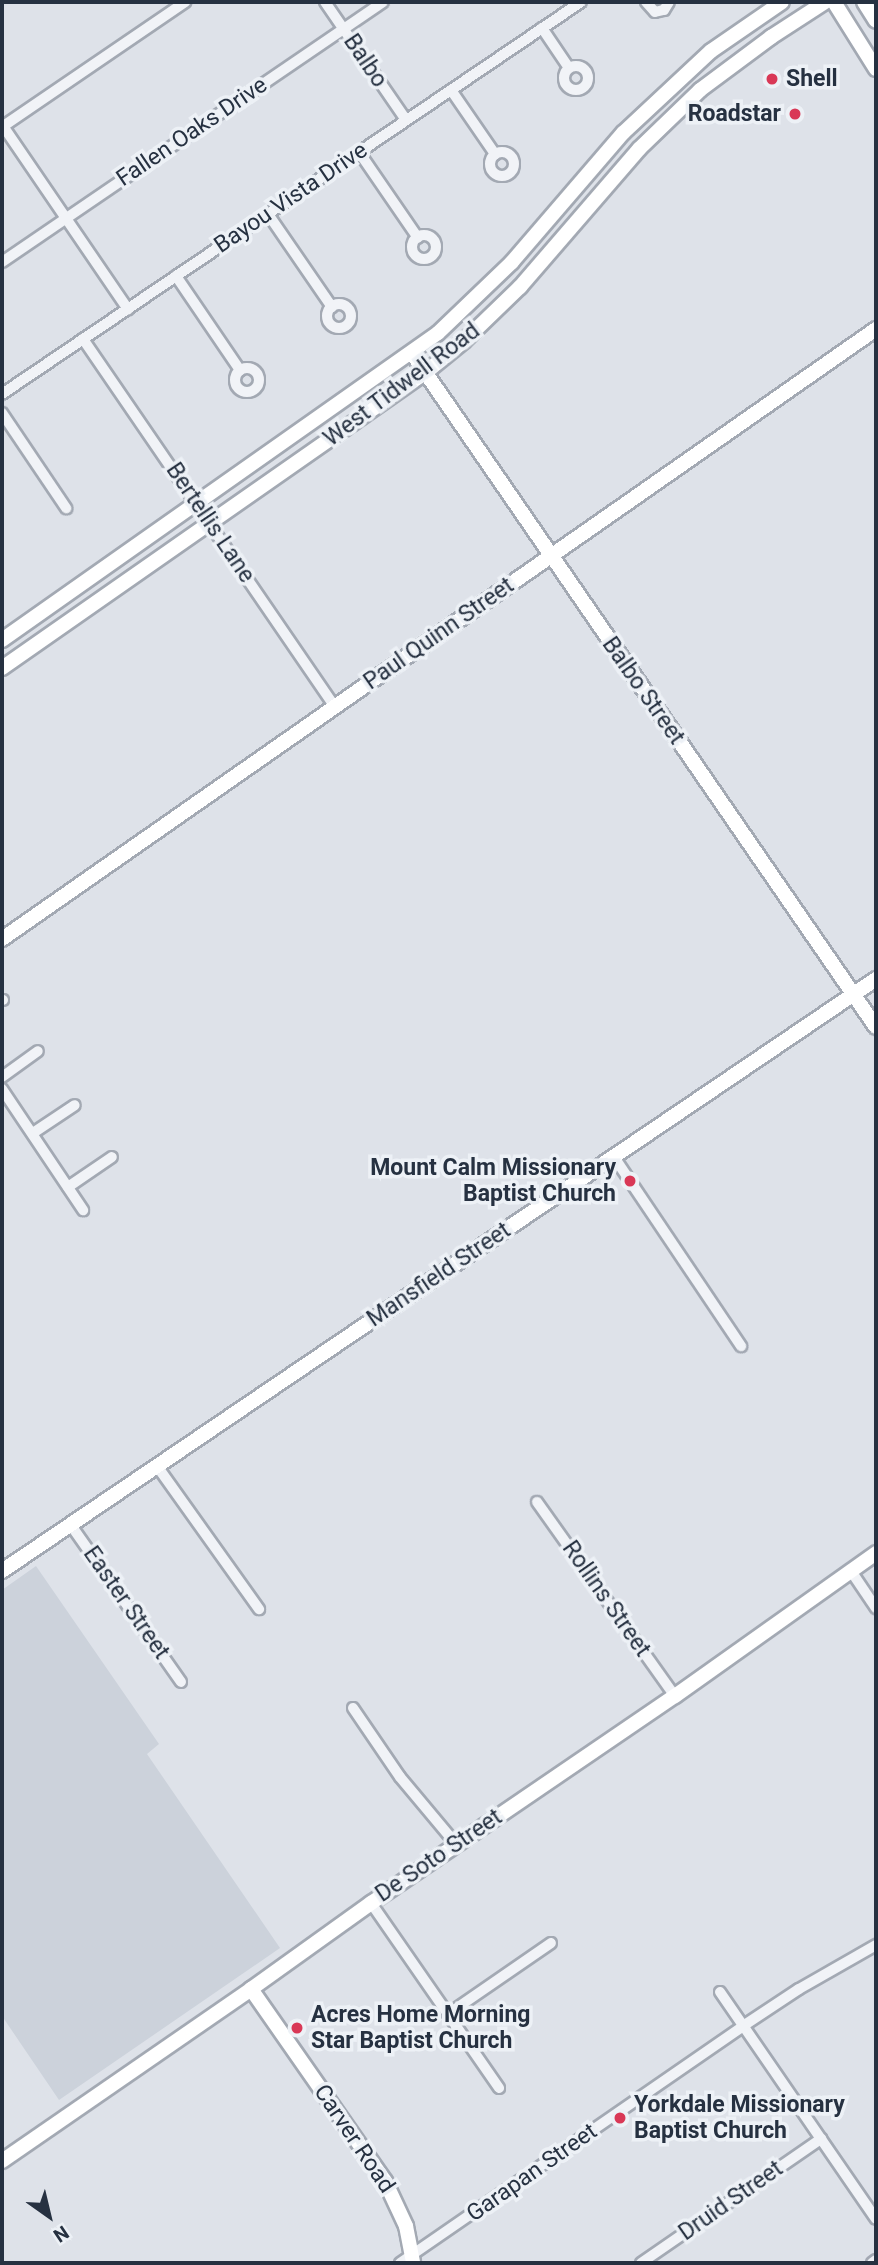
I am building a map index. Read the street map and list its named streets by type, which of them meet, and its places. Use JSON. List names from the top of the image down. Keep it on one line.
{"streets":{"street":["Balbo","Fallen Oaks Drive","Bayou Vista Drive","West Tidwell Road","Bertellis Lane","Paul Quinn Street","Balbo Street","Mansfield Street","Rollins Street","Easter Street","De Soto Street","Carver Road","Garapan Street","Druid Street"]},"crossings":[["Balbo","Fallen Oaks Drive"],["Balbo","Bayou Vista Drive"],["Bayou Vista Drive","Bertellis Lane"],["West Tidwell Road","Bertellis Lane"],["West Tidwell Road","Balbo Street"],["Bertellis Lane","Paul Quinn Street"],["Paul Quinn Street","Balbo Street"],["Balbo Street","Mansfield Street"],["Mansfield Street","Easter Street"],["Rollins Street","De Soto Street"],["De Soto Street","Carver Road"],["Carver Road","Garapan Street"]],"places":["Shell","Roadstar","Mount Calm Missionary Baptist Church","Acres Home Morning Star Baptist Church","Yorkdale Missionary Baptist Church"],"north":"bottom right"}
